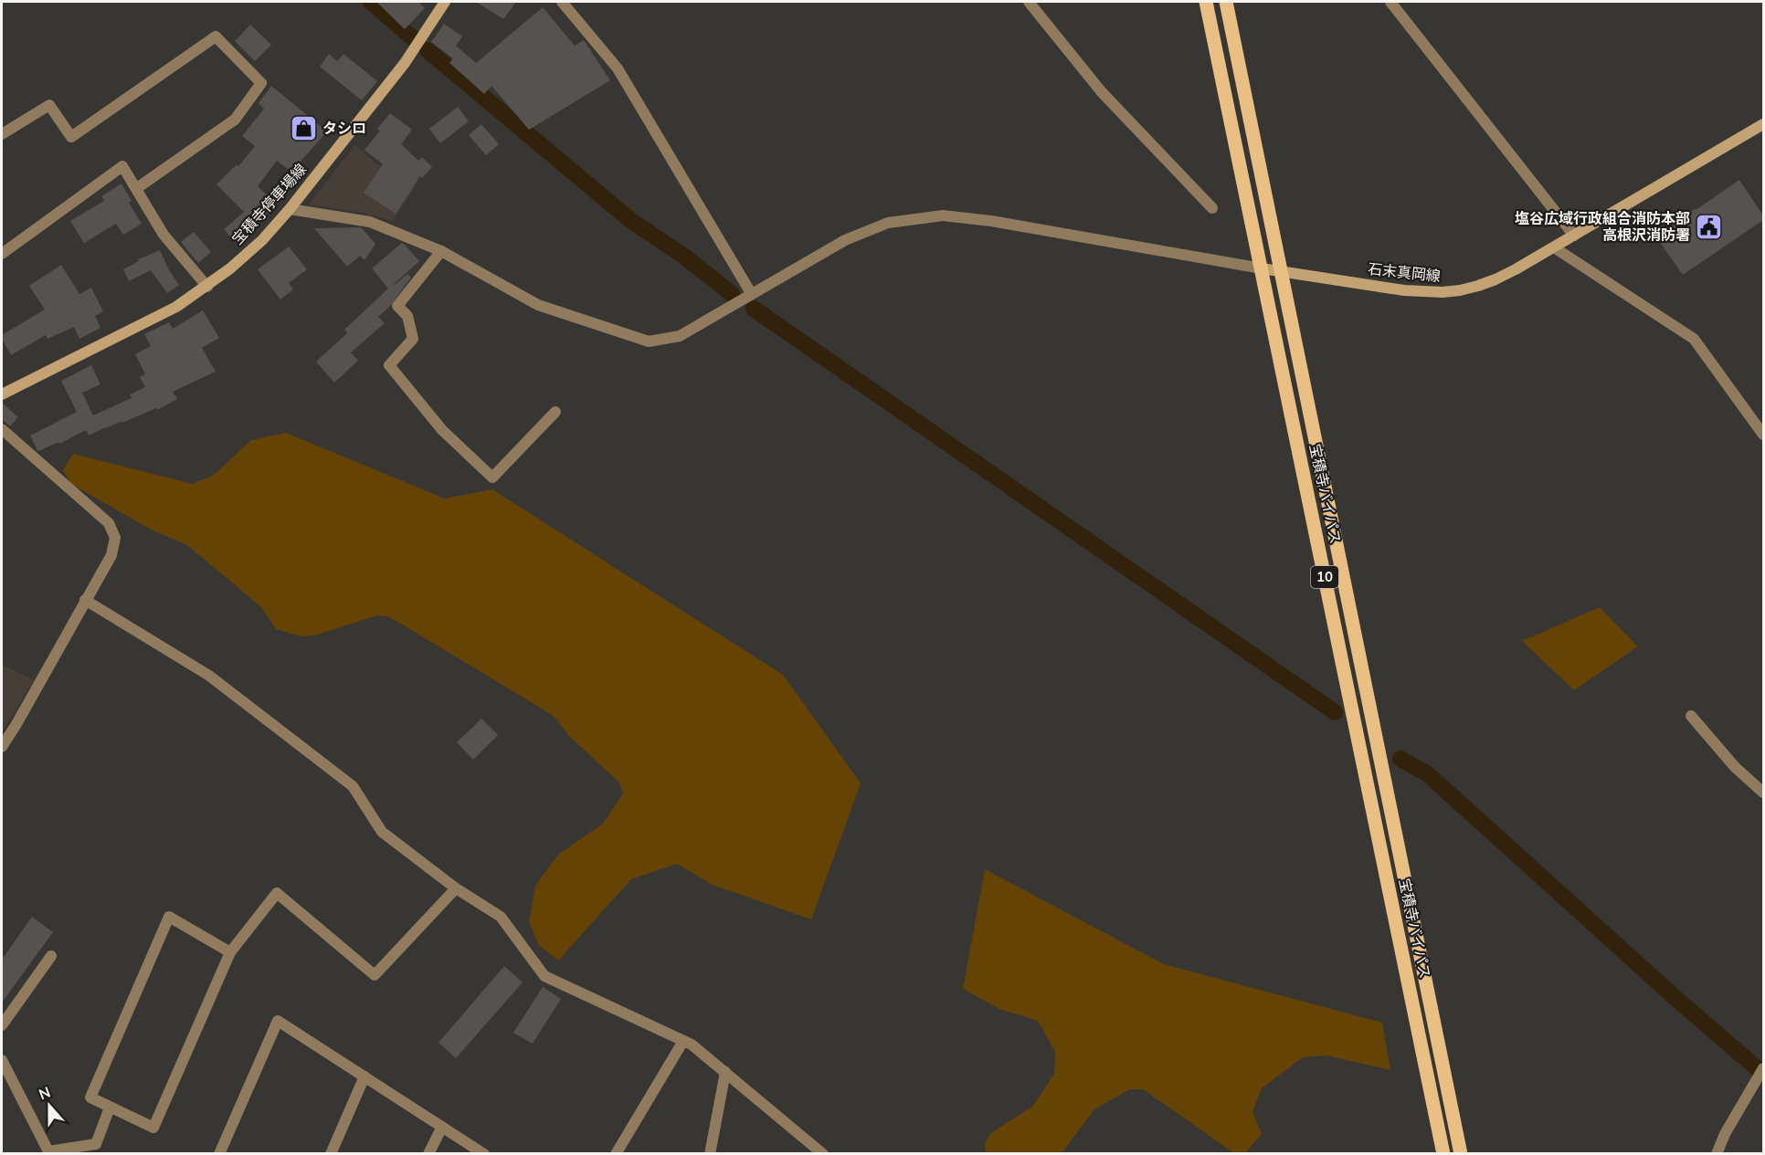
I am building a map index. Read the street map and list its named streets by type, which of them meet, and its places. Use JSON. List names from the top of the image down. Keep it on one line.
{"streets":{"main road":["宝積寺停車場線","石末真岡線","宝積寺バイパス","10"]},"crossings":[["石末真岡線","宝積寺バイパス"]],"places":{"shop":["タシロ"],"public building":["塩谷広域行政組合消防本部 高根沢消防署"]},"north":"top"}
